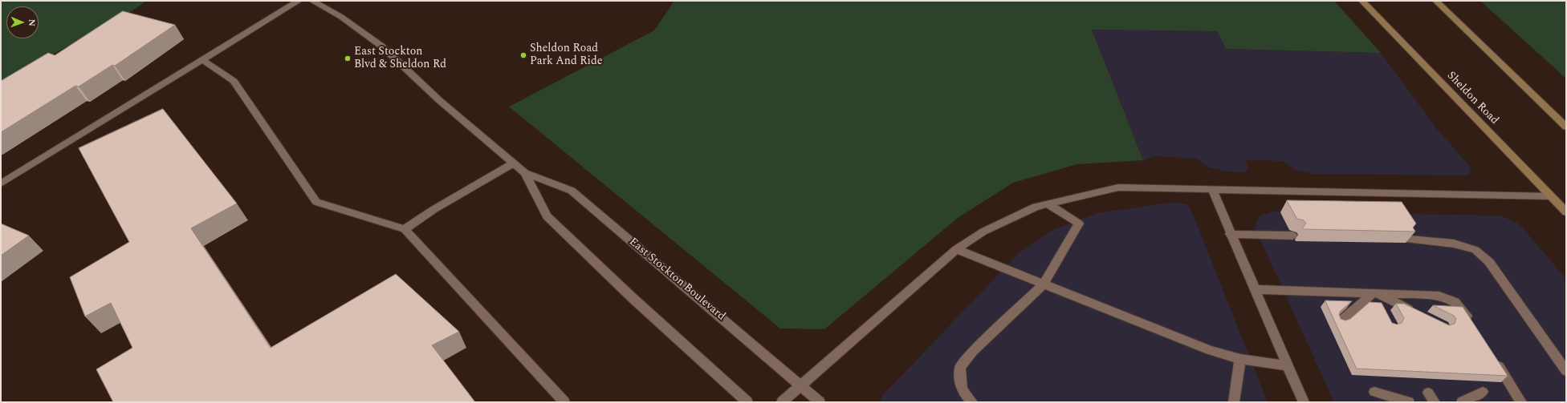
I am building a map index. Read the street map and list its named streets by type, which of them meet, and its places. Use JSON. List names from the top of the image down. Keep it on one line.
{"streets":{"main road":["Sheldon Road"],"street":["East Stockton Boulevard"]},"places":["Sheldon Road Park And Ride","East Stockton Blvd & Sheldon Rd"],"north":"right"}
